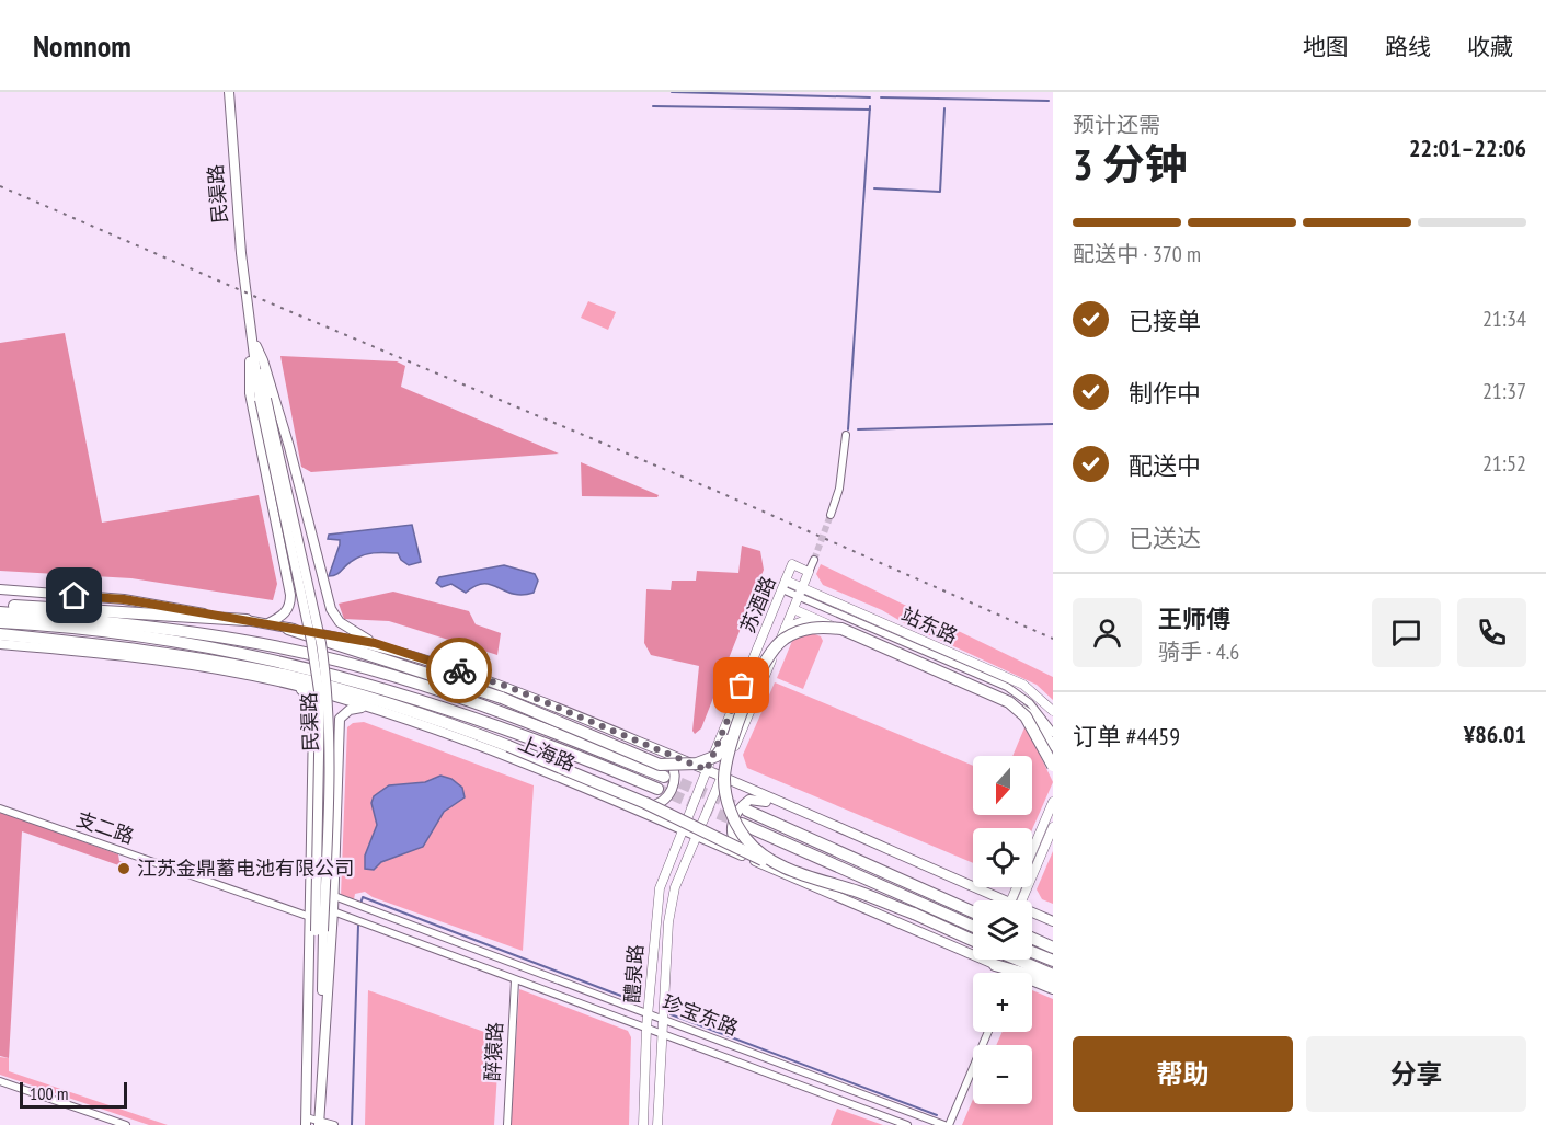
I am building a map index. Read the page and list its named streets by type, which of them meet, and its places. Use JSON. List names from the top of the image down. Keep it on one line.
{"streets":{"highway":["上海路"],"main road":["民渠路"],"street":["苏酒路","站东路","支二路","醴泉路","珍宝东路","醉猿路"]},"crossings":[["苏酒路","站东路"],["苏酒路","上海路"],["苏酒路","醴泉路"],["上海路","醴泉路"],["醴泉路","珍宝东路"],["珍宝东路","醉猿路"]],"places":["江苏金鼎蓄电池有限公司"],"scale_bar":"100 m","north":"bottom","page":{"header":"Nomnom","nav":["地图","路线","收藏"],"heading":["3 分钟","预计还需","22:01–22:06"],"panel":["王师傅","骑手 · 4.6","订单 #4459","¥86.01"],"bar":"配送中 · 370 m","list":[["已接单","21:34"],["制作中","21:37"],["配送中","21:52"],"已送达"],"map_buttons":["+","−"],"buttons":["帮助","分享"],"scale":"100 m"}}
